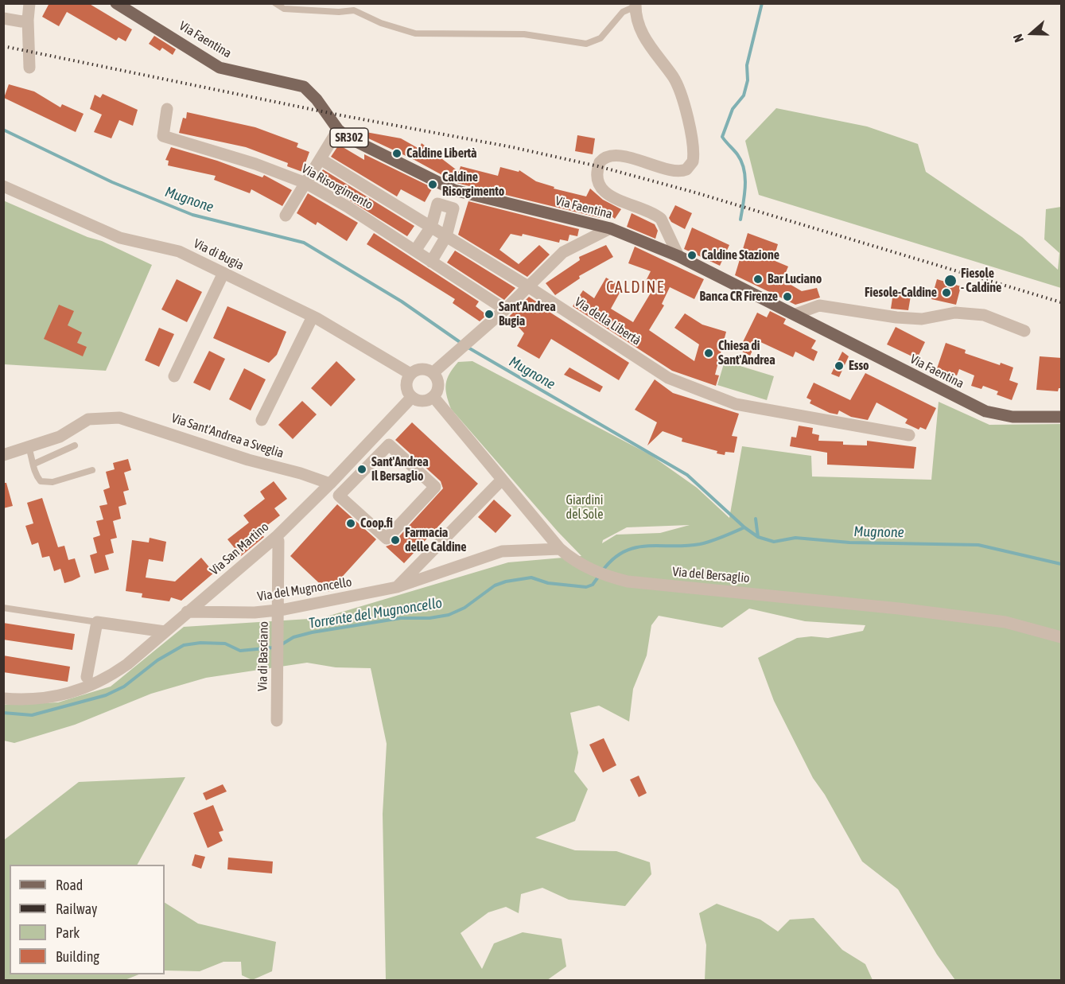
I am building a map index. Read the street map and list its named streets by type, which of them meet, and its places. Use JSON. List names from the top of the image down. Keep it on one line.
{"streets":{"main road":["Via Faentina","SR302"],"street":["Via Risorgimento","Via di Bugia","Via della Libertà","Via Sant'Andrea a Sveglia","Via San Martino","Via del Bersaglio","Via del Mugnoncello","Via di Basciano"]},"crossings":[["Via di Bugia","Via del Bersaglio"],["Via Sant'Andrea a Sveglia","Via San Martino"],["Via San Martino","Via del Mugnoncello"],["Via San Martino","Via di Basciano"],["Via del Bersaglio","Via del Mugnoncello"],["Via del Mugnoncello","Via di Basciano"]],"districts":["CALDINE"],"water":["Mugnone","Torrente del Mugnoncello"],"parks":["Giardini del Sole"],"places":["Caldine Libertà","Caldine Risorgimento","Caldine Stazione","Bar Luciano","Fiesole - Caldine","Fiesole-Caldine","Banca CR Firenze","Sant'Andrea Bugia","Chiesa di Sant'Andrea","Esso","Sant'Andrea Il Bersaglio","Coop.fi","Farmacia delle Caldine"],"legend":["Road","Railway","Park","Building"],"north":"left"}
